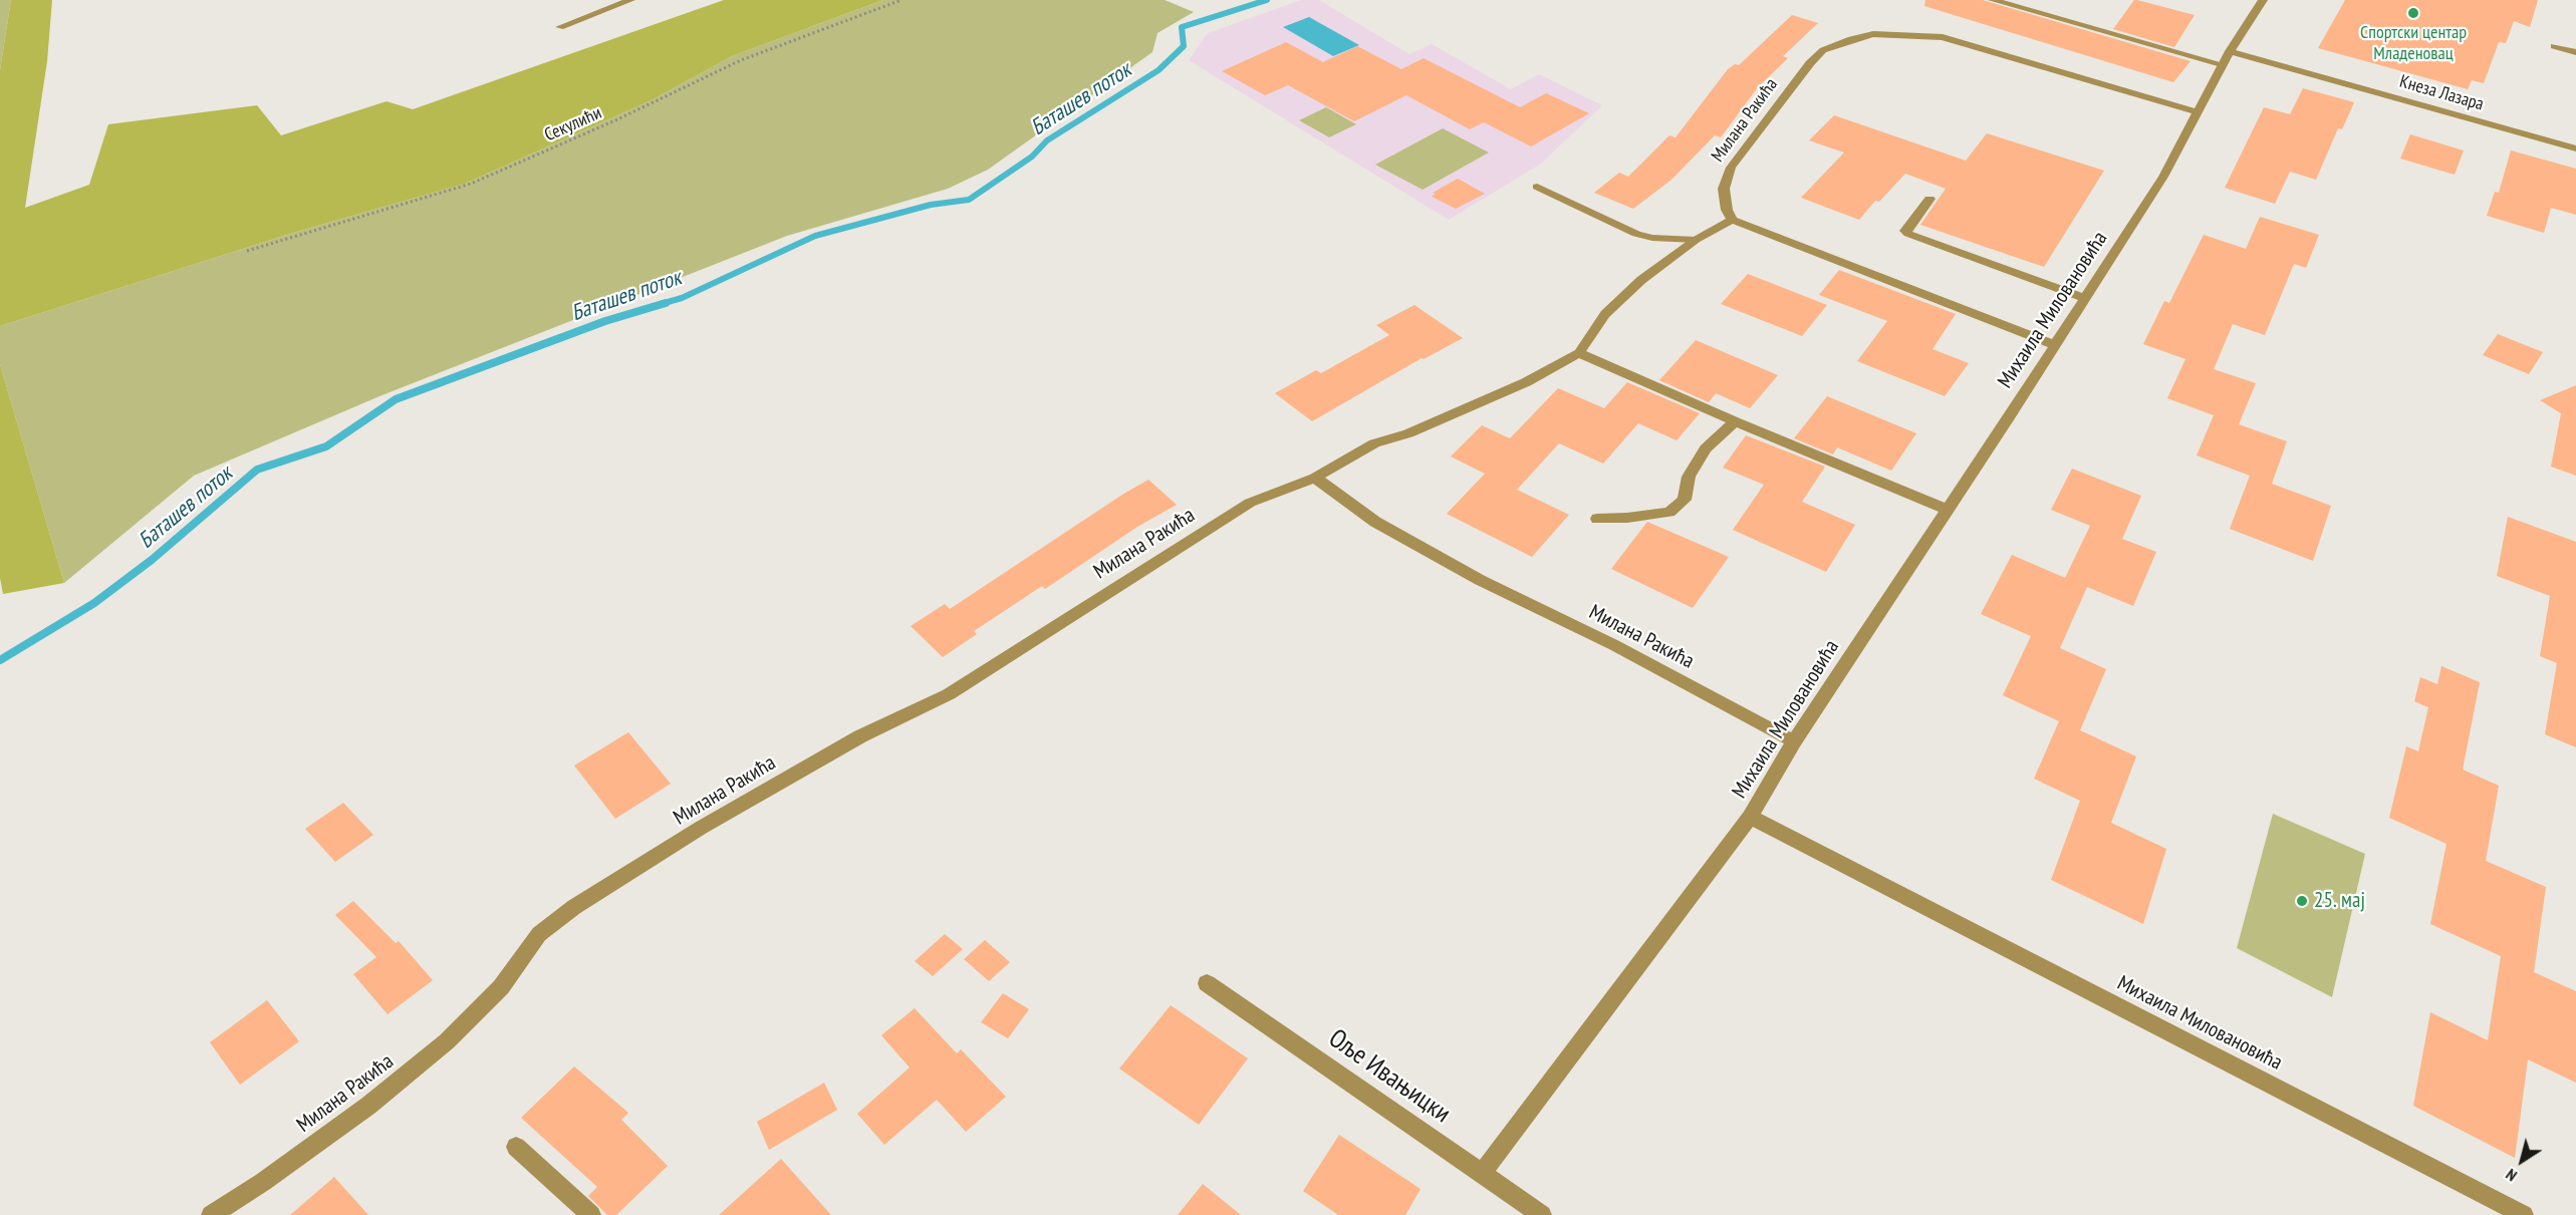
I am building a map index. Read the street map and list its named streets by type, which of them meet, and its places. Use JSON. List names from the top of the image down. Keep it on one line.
{"streets":{"street":["Кнеза Лазара","Милана Ракића","Михаила Миловановића","Оље Ивањицки"],"path":["Секулићи"]},"crossings":[["Кнеза Лазара","Михаила Миловановића"],["Милана Ракића","Михаила Миловановића"]],"water":["Баташев поток"],"places":["Спортски центар Младеновац","25. мај"],"north":"bottom left"}
